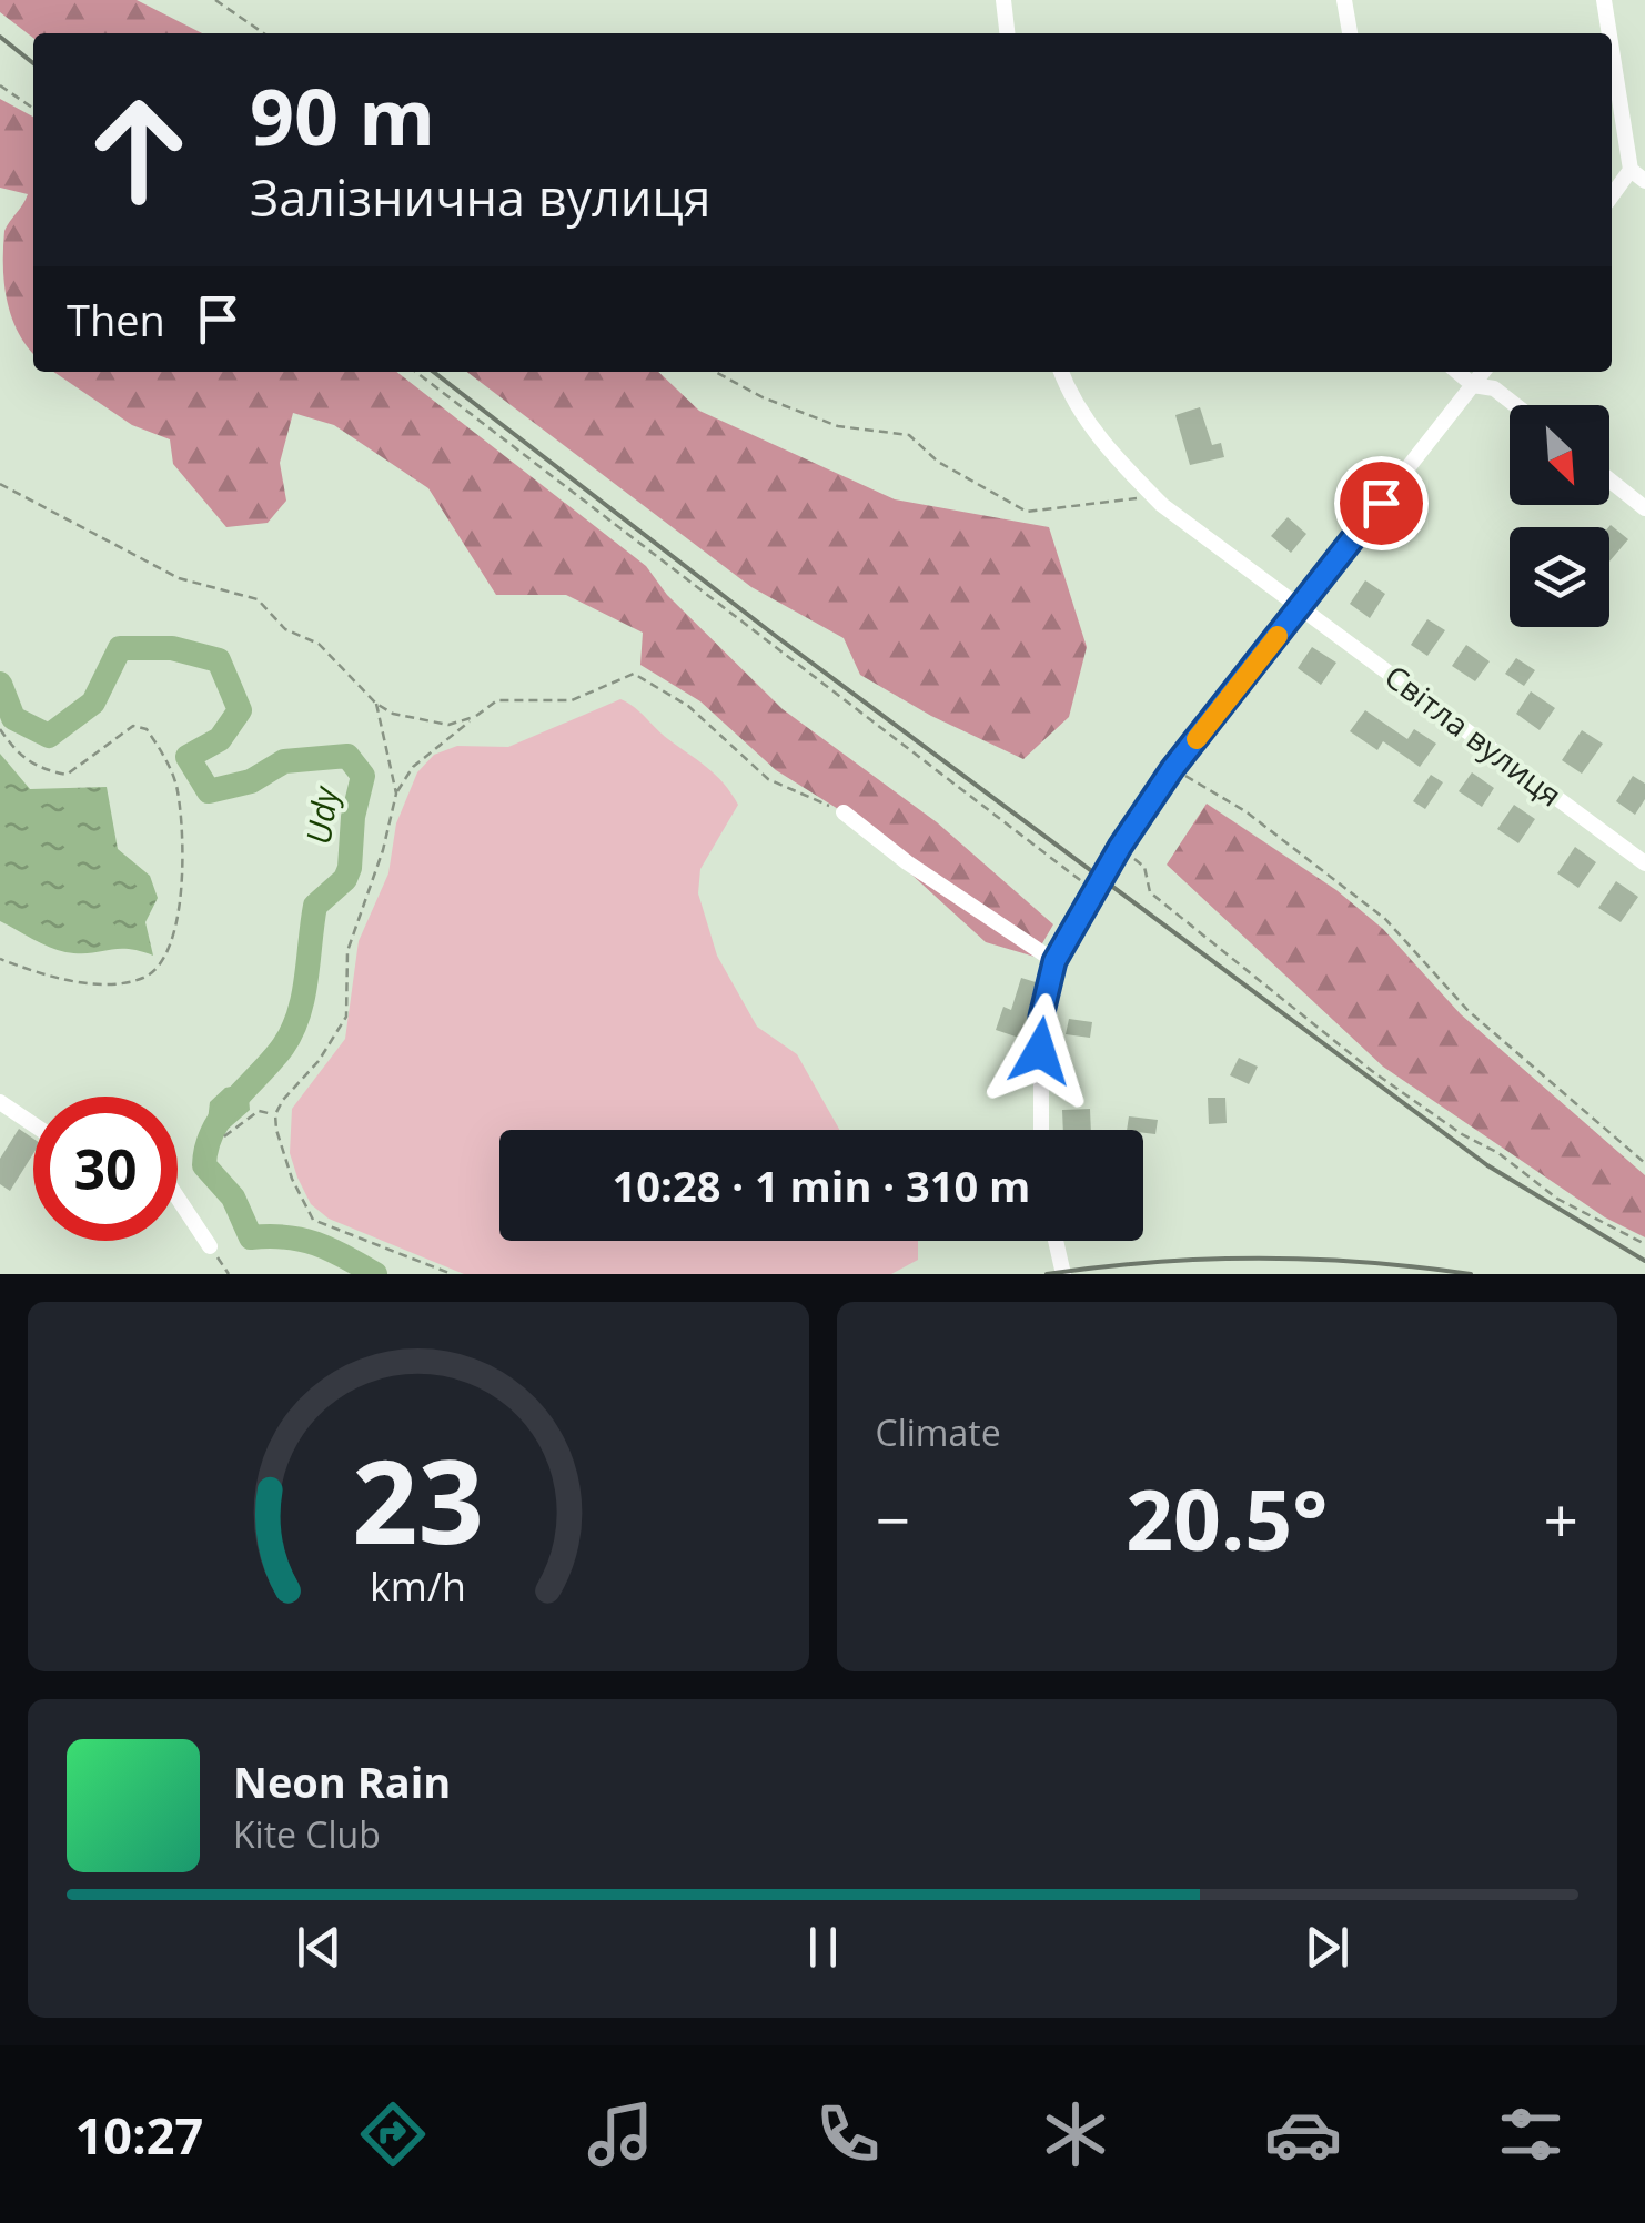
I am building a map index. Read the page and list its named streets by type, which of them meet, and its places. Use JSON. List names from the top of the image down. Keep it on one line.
{"streets":{"street":["Світла вулиця"]},"water":["Udy"],"north":"bottom right","page":{"turn":["90 m","Залізнична вулиця"],"then":"Then","limit":"30","trip":"10:28 · 1 min · 310 m","tile":"Climate","heat":["−","20.5°","+"],"song":["Neon Rain","Kite Club"],"tabs":"10:27","gauge":["23","km/h"]}}
